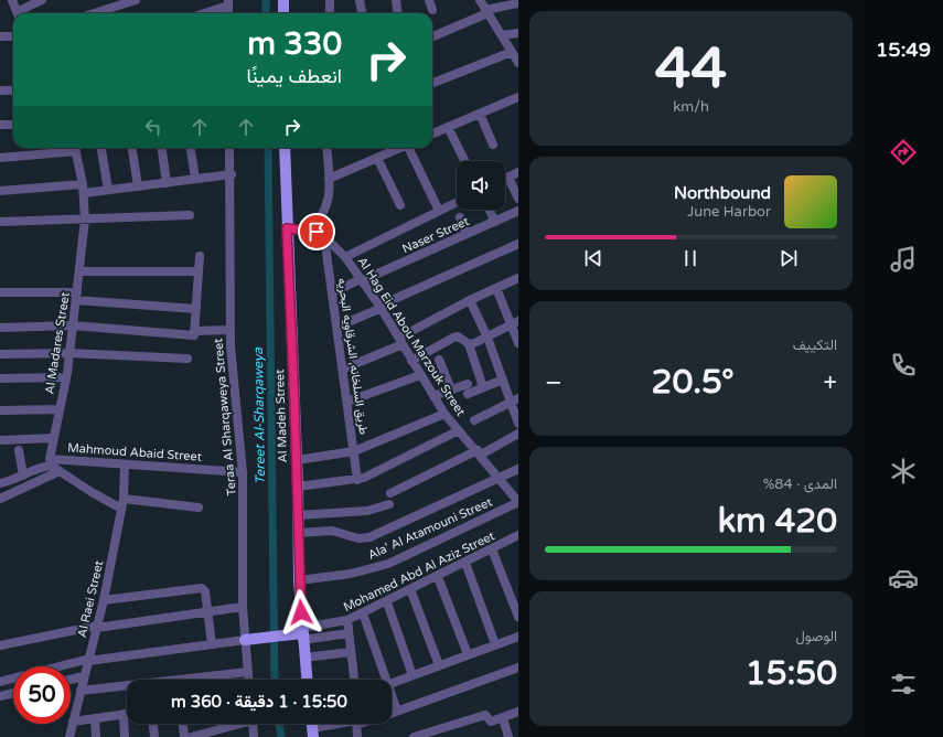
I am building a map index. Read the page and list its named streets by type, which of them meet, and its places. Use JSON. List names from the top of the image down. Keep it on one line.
{"streets":{"main road":["Al Madeh Street"],"street":["Naser Street","Al Hag Eid Abou Marzouk Street","Al Madares Street","طريق السلخانه, الشرقاويه البحريه","Teraa Al Sharqaweya Street","Mahmoud Abaid Street","Ala' Al Atamouni Street","Mohamed Abd Al Aziz Street","Al Raei Street"]},"crossings":[["Naser Street","Al Hag Eid Abou Marzouk Street"],["Naser Street","طريق السلخانه, الشرقاويه البحريه"],["Al Hag Eid Abou Marzouk Street","طريق السلخانه, الشرقاويه البحريه"],["Al Hag Eid Abou Marzouk Street","Al Madeh Street"],["Al Hag Eid Abou Marzouk Street","Ala' Al Atamouni Street"],["Al Madares Street","Mahmoud Abaid Street"],["Al Madeh Street","Ala' Al Atamouni Street"],["Al Madeh Street","Mohamed Abd Al Aziz Street"],["Teraa Al Sharqaweya Street","Mahmoud Abaid Street"],["Mahmoud Abaid Street","Al Raei Street"]],"water":["Tereet Al-Sharqaweya"],"page":{"tabs":"15:49","tile":[["44","km/h"],"التكييف",["المدى · 84%","420 km"],["الوصول","15:50"]],"turn":["330 m","انعطف يمينًا"],"song":["Northbound","June Harbor"],"heat":["−","20.5°","+"],"limit":"50","trip":"15:50 · 1 دقيقة · 360 m"}}
